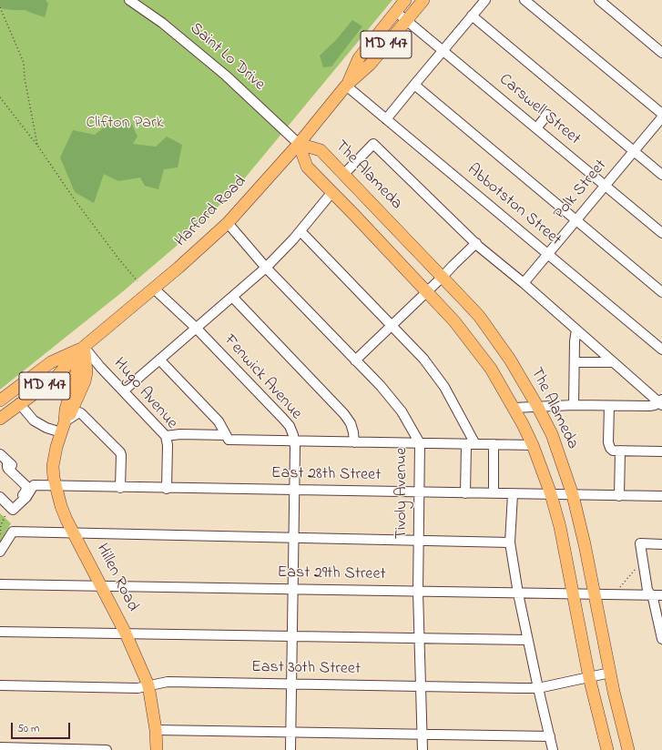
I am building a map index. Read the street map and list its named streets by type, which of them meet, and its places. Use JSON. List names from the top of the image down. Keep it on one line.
{"streets":{"main road":["MD 147","The Alameda","Harford Road","Hillen Road"],"street":["Saint Lo Drive","Carswell Street","Polk Street","Abbotston Street","Fenwick Avenue","Hugo Avenue","East 28th Street","Tivoly Avenue","East 29th Street","East 30th Street"]},"crossings":[["Saint Lo Drive","The Alameda"],["Saint Lo Drive","Harford Road"],["Carswell Street","Polk Street"],["Carswell Street","Harford Road"],["The Alameda","Harford Road"],["The Alameda","East 28th Street"],["The Alameda","East 29th Street"],["The Alameda","East 30th Street"],["Polk Street","Abbotston Street"],["Abbotston Street","Harford Road"],["Harford Road","Fenwick Avenue"],["Harford Road","Hugo Avenue"],["Harford Road","Tivoly Avenue"],["Harford Road","Hillen Road"],["Fenwick Avenue","East 28th Street"],["Fenwick Avenue","East 29th Street"],["Fenwick Avenue","East 30th Street"],["Hugo Avenue","East 28th Street"],["Hugo Avenue","Hillen Road"],["East 28th Street","Tivoly Avenue"],["East 28th Street","Hillen Road"],["Tivoly Avenue","East 29th Street"],["Tivoly Avenue","East 30th Street"],["East 29th Street","Hillen Road"],["Hillen Road","East 30th Street"]],"parks":["Clifton Park"],"scale_bar":"50 m"}
